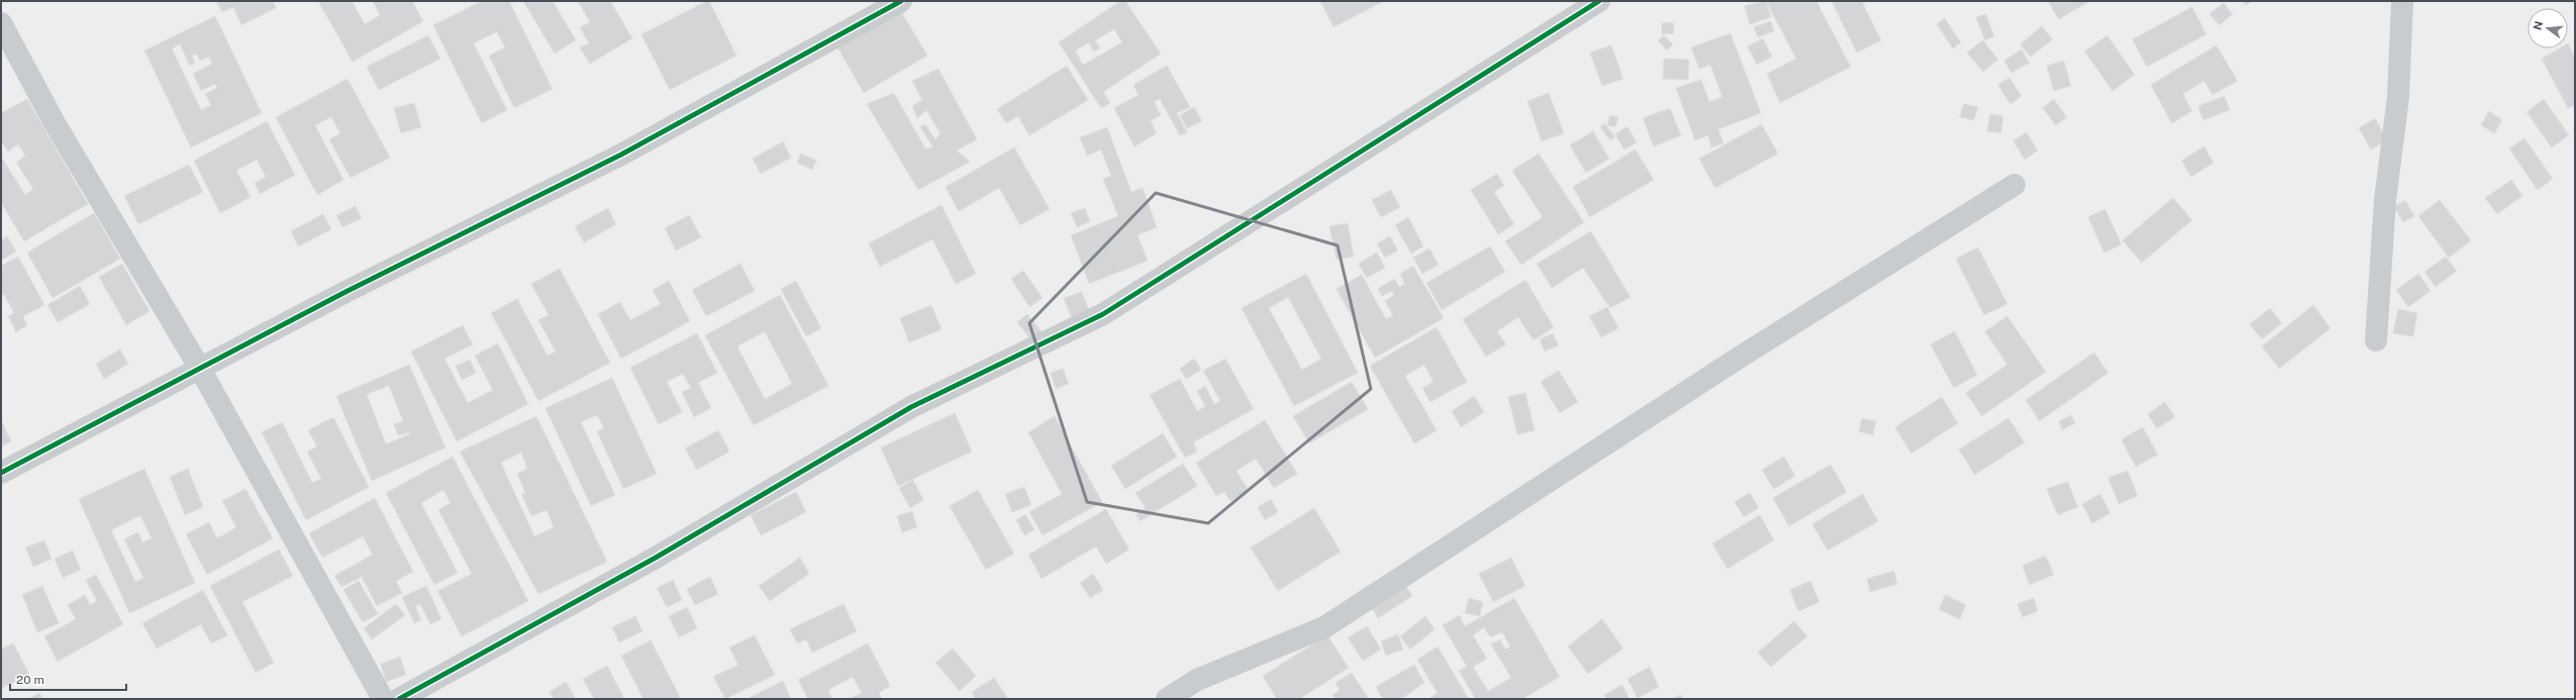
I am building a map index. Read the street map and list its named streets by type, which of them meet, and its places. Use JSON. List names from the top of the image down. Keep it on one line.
{"scale_bar":"20 m","north":"left"}
